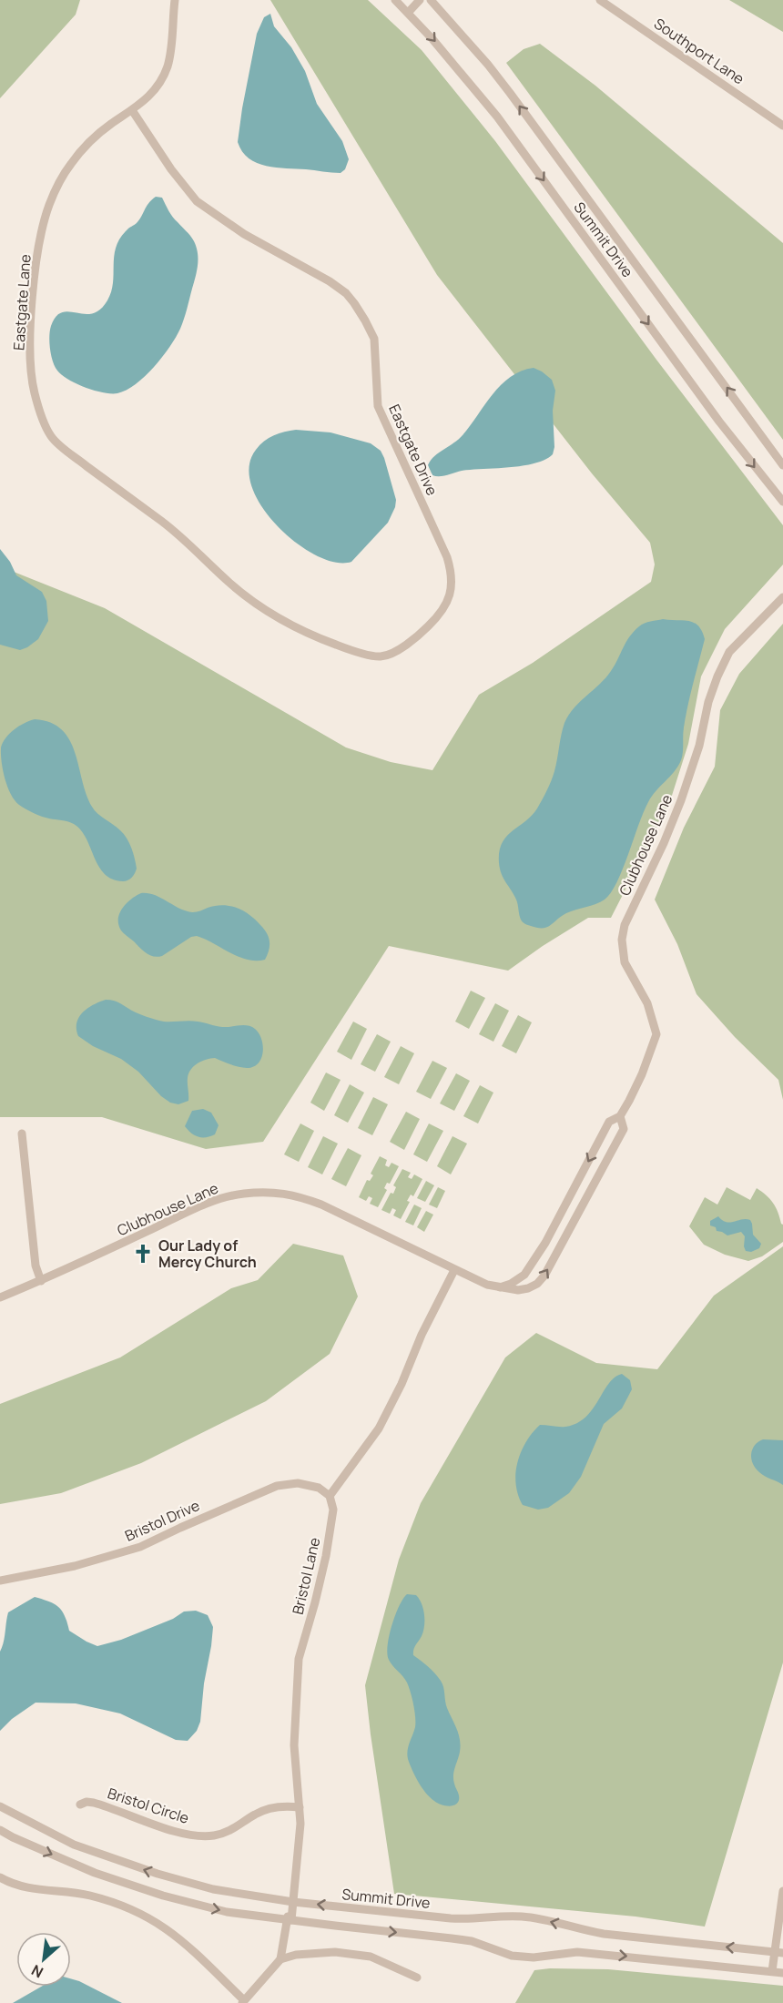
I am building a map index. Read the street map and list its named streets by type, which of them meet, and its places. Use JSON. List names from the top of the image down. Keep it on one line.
{"streets":{"street":["Southport Lane","Summit Drive","Eastgate Lane","Eastgate Drive","Clubhouse Lane","Bristol Drive","Bristol Lane","Bristol Circle"]},"crossings":[["Summit Drive","Bristol Lane"],["Eastgate Lane","Eastgate Drive"],["Bristol Drive","Bristol Lane"],["Bristol Lane","Bristol Circle"]],"places":{"church":["Our Lady of Mercy Church"]},"north":"bottom left"}
